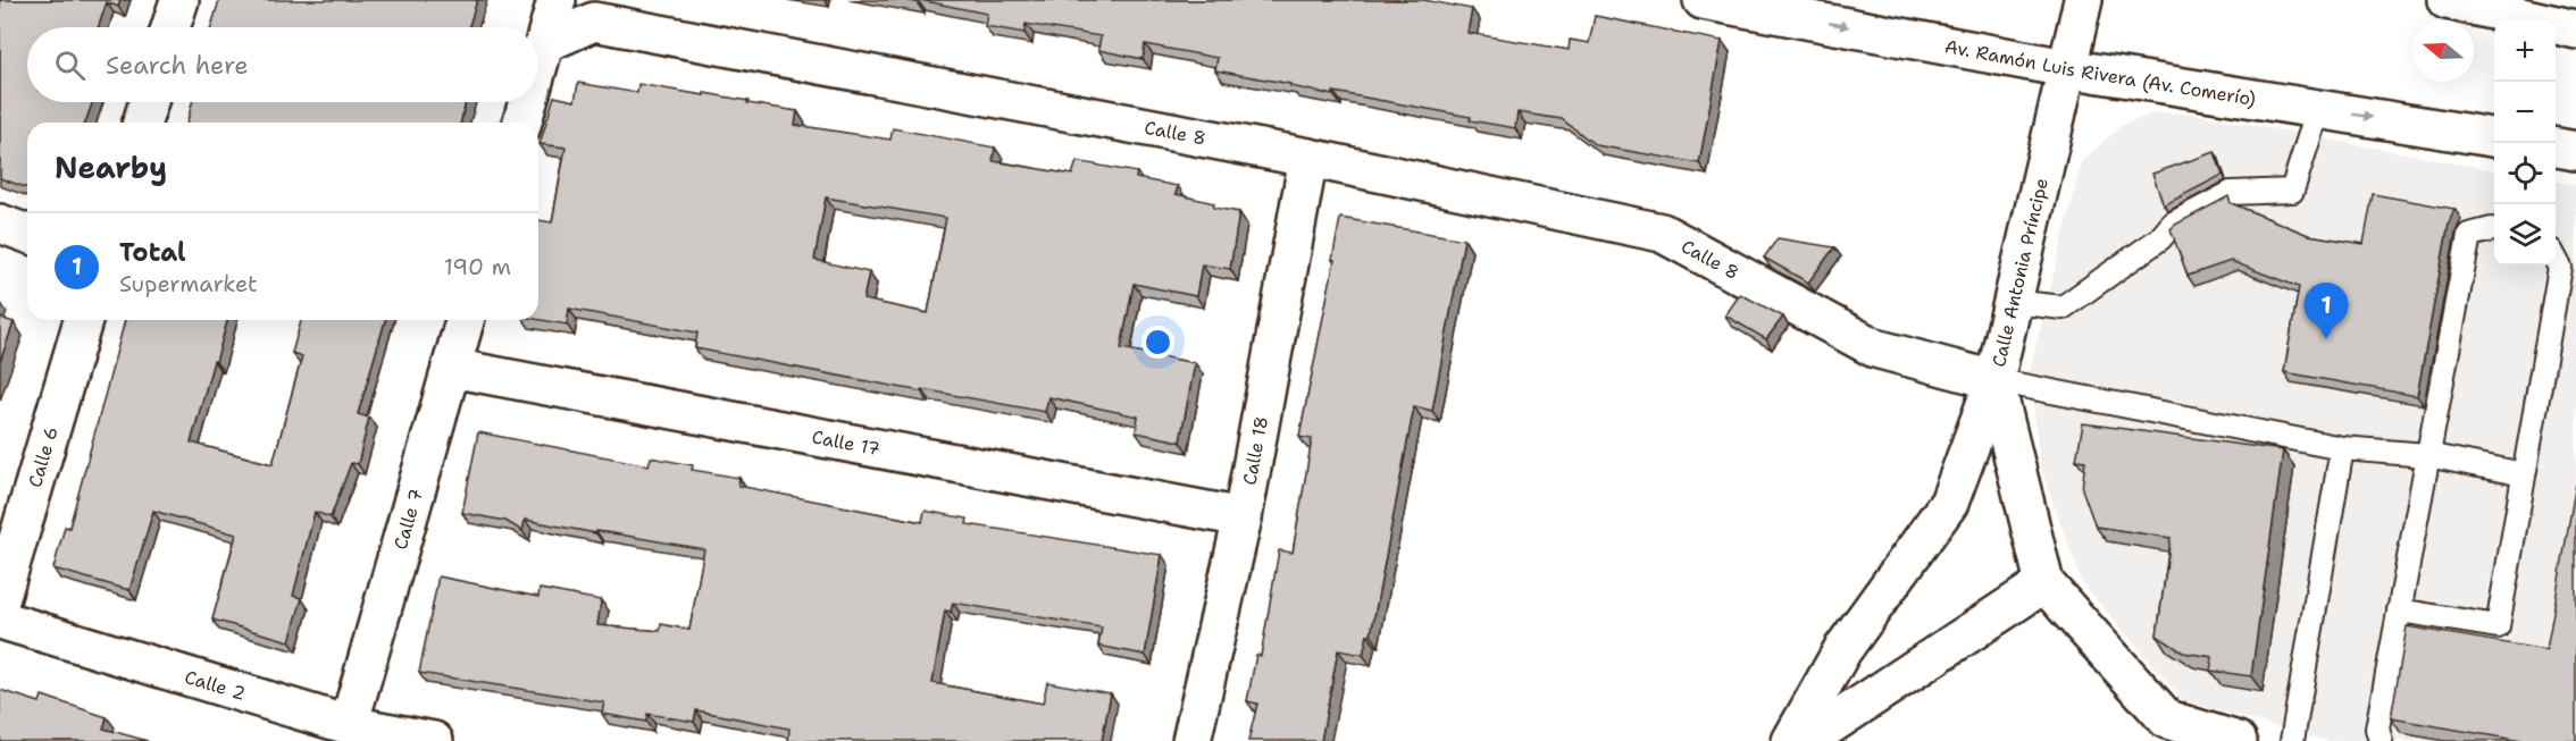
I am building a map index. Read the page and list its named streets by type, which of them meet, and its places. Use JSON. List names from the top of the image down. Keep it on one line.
{"streets":{"street":["Av. Ramón Luis Rivera (Av. Comerío)","Calle 8","Calle Antonia Príncipe","Calle 17","Calle 18","Calle 6","Calle 7","Calle 2"]},"crossings":[["Av. Ramón Luis Rivera (Av. Comerío)","Calle Antonia Príncipe"],["Calle 8","Calle Antonia Príncipe"],["Calle 8","Calle 18"],["Calle 17","Calle 18"],["Calle 17","Calle 7"],["Calle 7","Calle 2"]],"one_way":["Av. Ramón Luis Rivera (Av. Comerío)"],"north":"left","page":{"map_buttons":["+","−"],"search":"Search here","heading":"Nearby","list":[{"mark":"1","name":"Total","note":"Supermarket","value":"190 m"}],"pins":"1"}}
